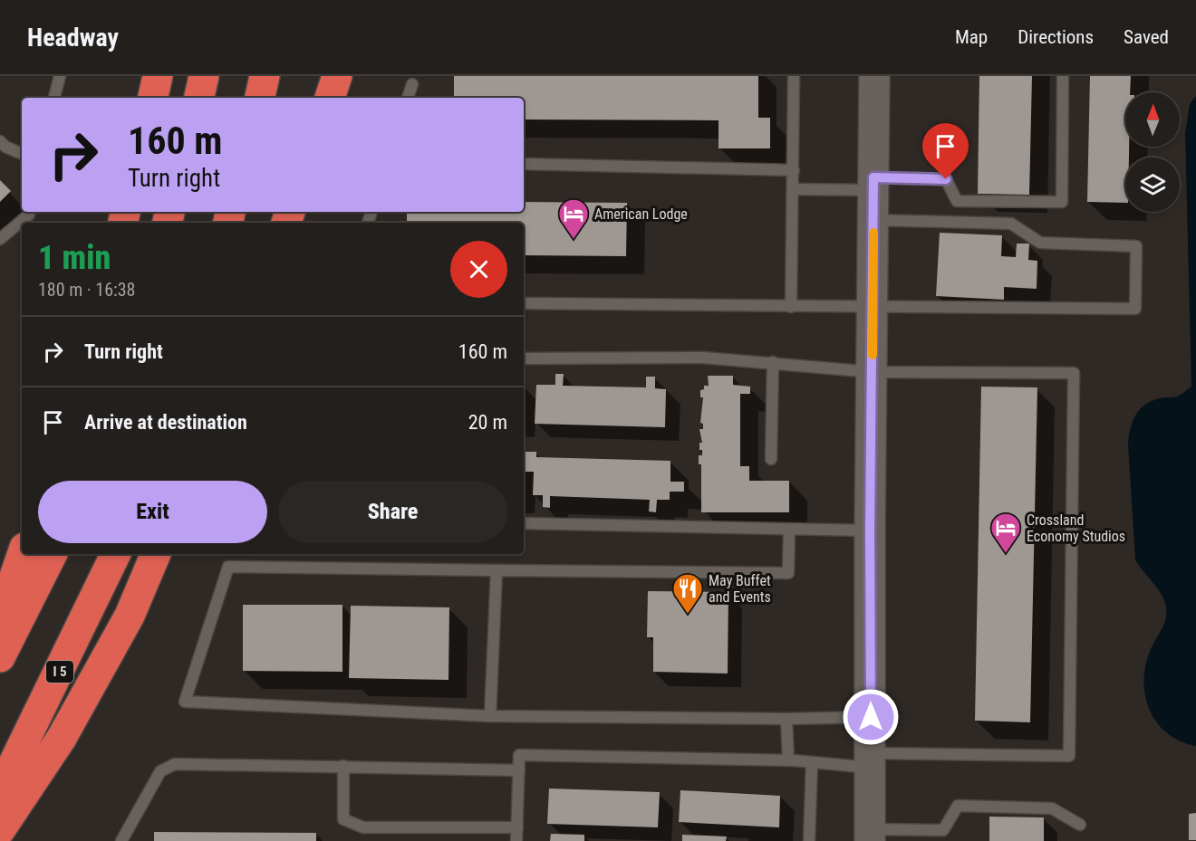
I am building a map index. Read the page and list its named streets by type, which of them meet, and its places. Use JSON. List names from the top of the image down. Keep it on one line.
{"streets":{"highway":["I 5"]},"places":{"hotel":["American Lodge","Crossland Economy Studios"],"restaurant":["May Buffet and Events"]},"north":"top","page":{"header":"Headway","nav":["Map","Directions","Saved"],"turn":["160 m","Turn right"],"heading":["1 min","180 m · 16:38"],"list":[{"name":"Turn right","value":"160 m"},{"name":"Arrive at destination","value":"20 m"}],"buttons":["Exit","Share"]}}
